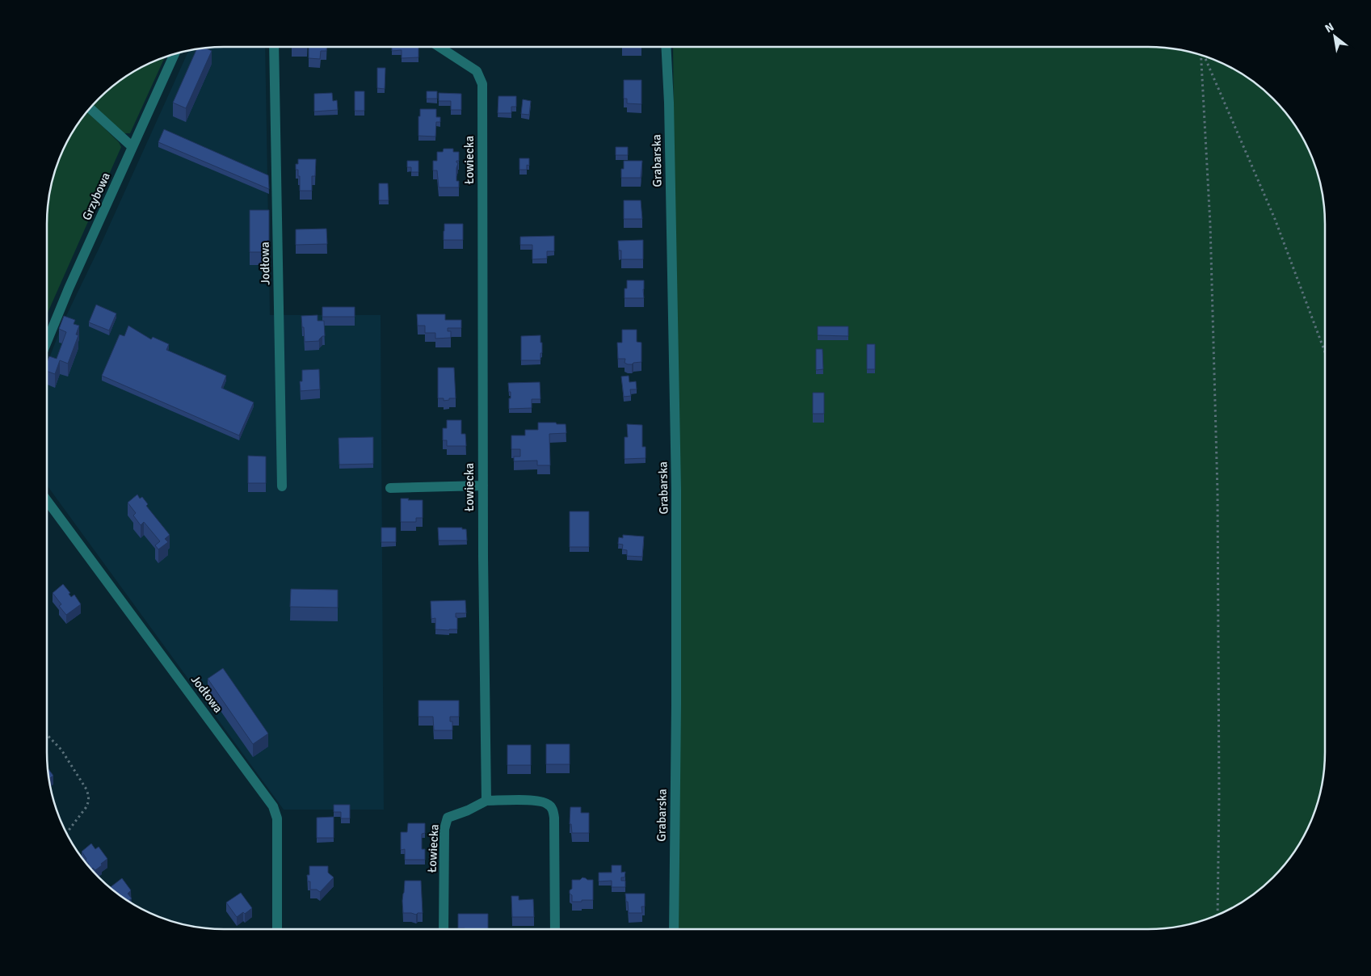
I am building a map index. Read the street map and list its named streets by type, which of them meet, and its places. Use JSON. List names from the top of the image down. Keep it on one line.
{"streets":{"street":["Łowiecka","Grabarska","Grzybowa","Jodłowa"]},"north":"top left"}
